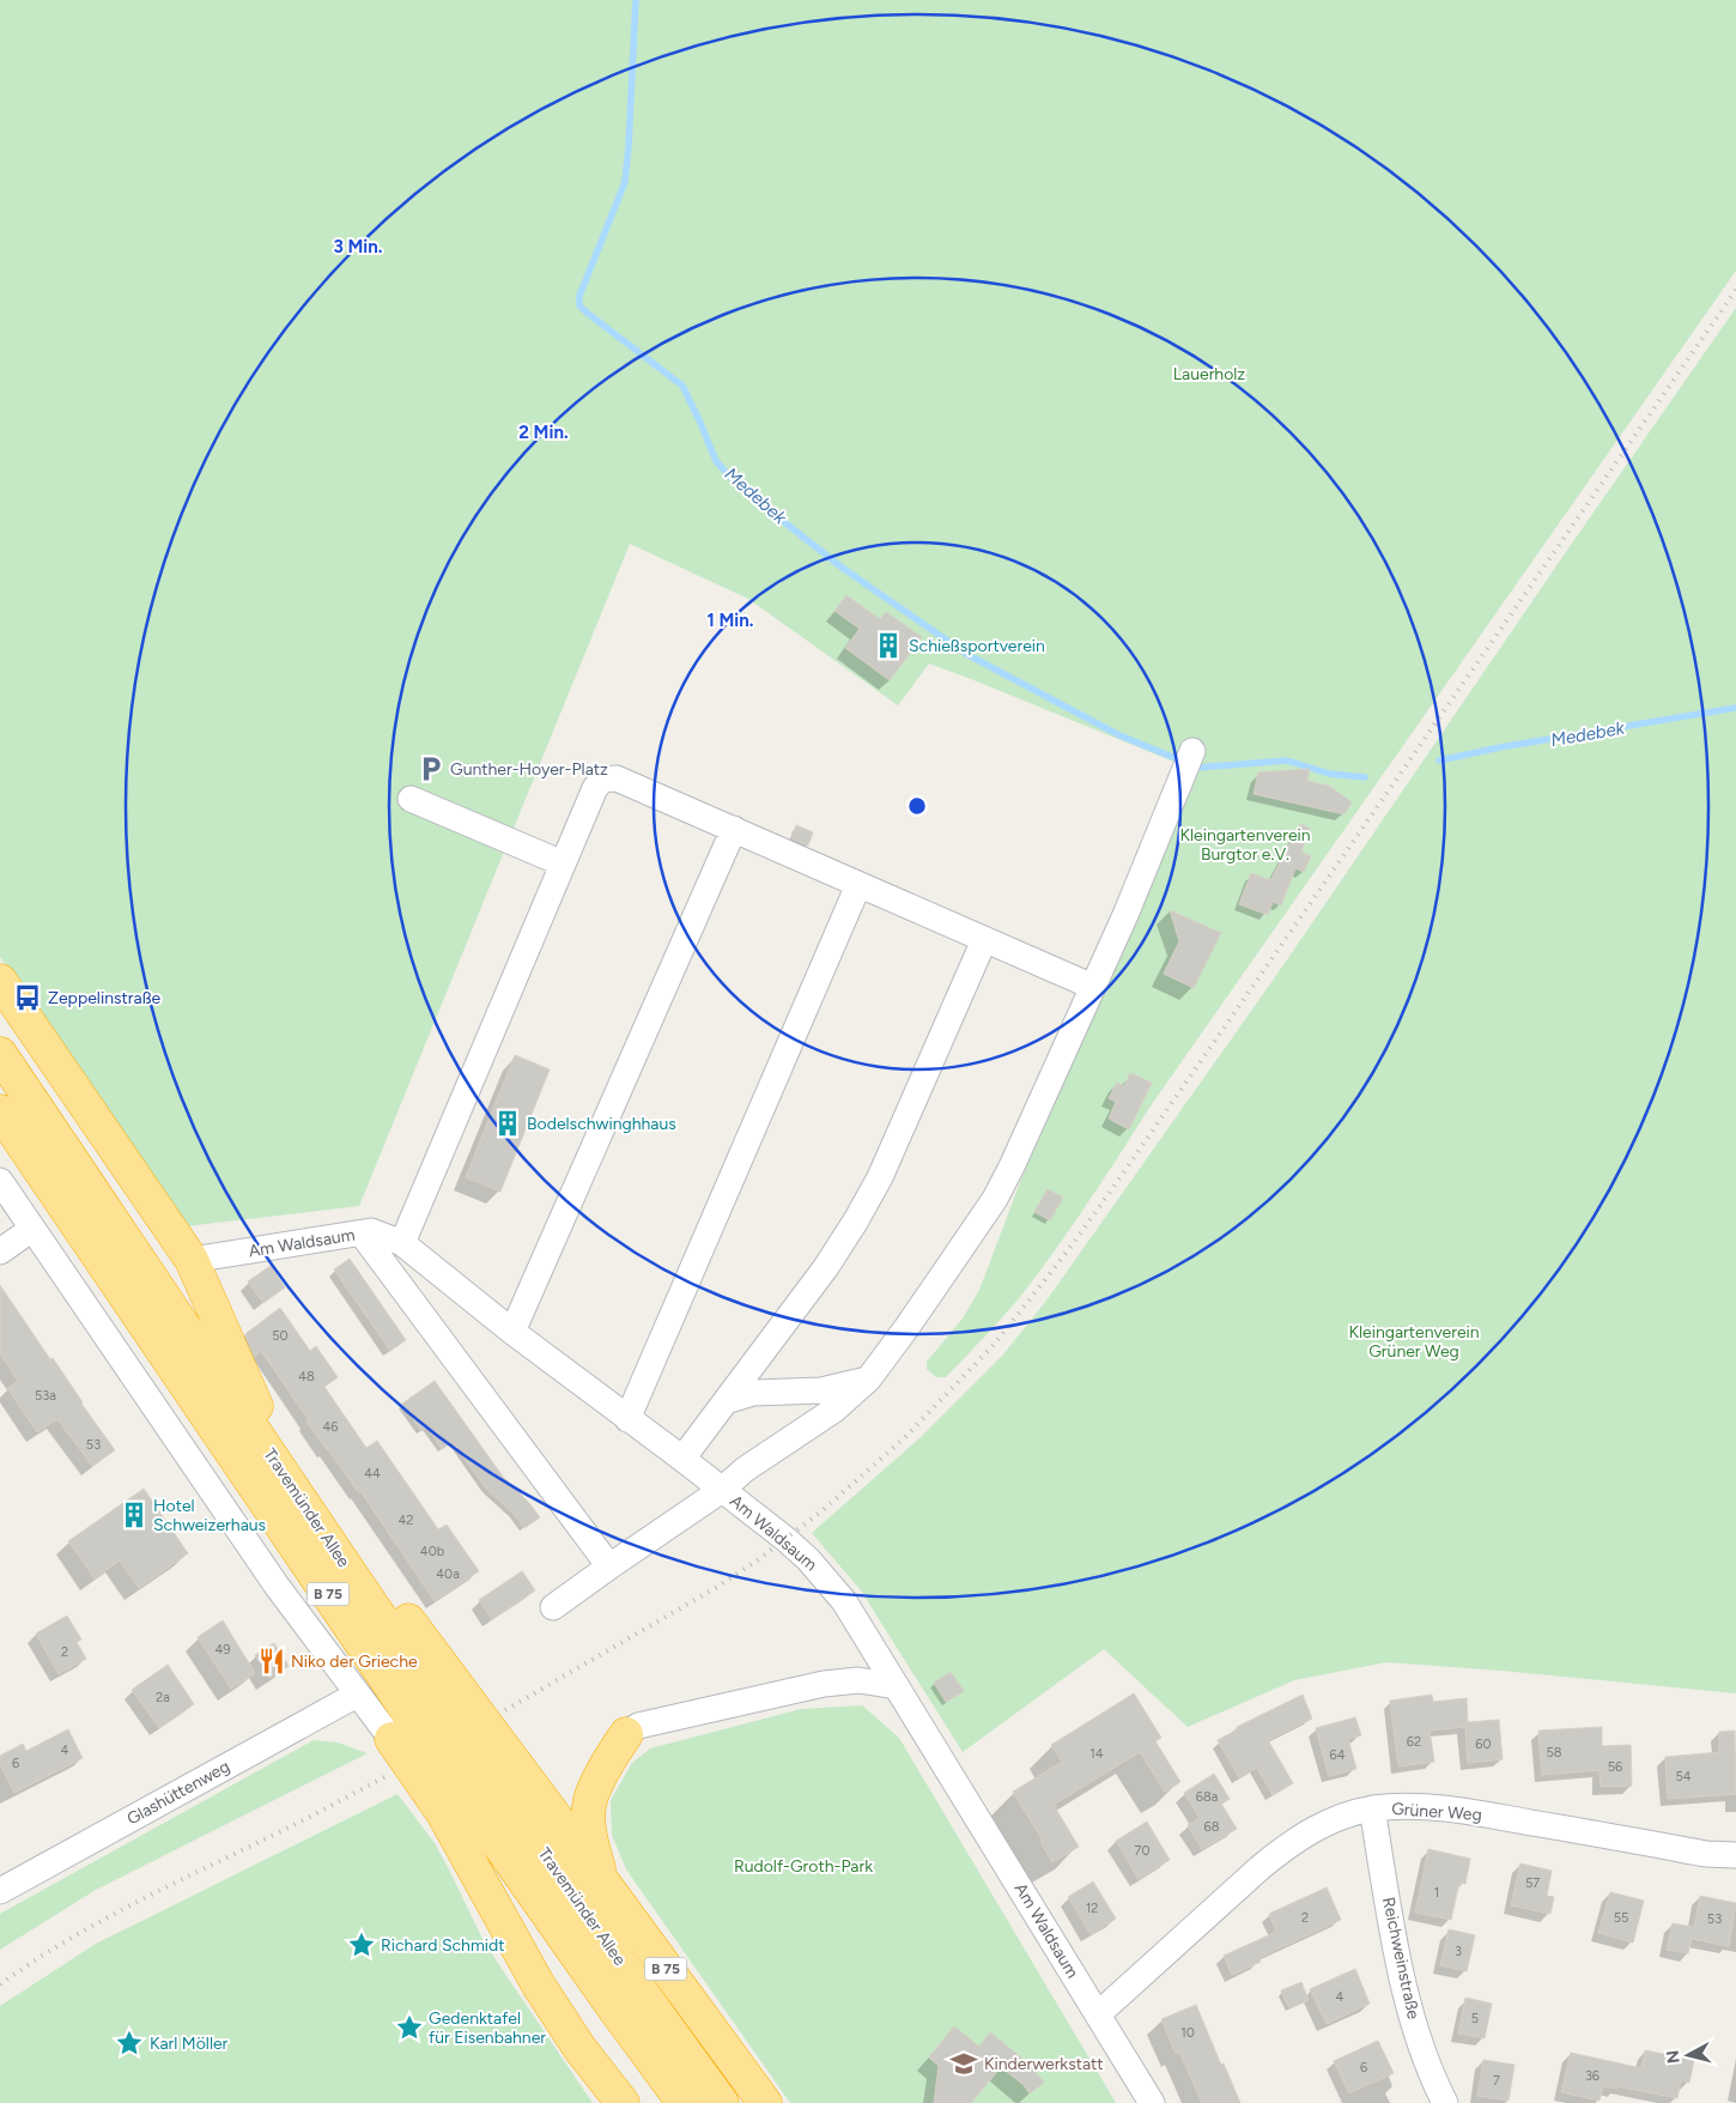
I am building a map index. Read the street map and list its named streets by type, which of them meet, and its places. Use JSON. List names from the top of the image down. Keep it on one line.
{"streets":{"highway":["Travemünder Allee","B 75"],"street":["Am Waldsaum","Glashüttenweg","Grüner Weg","Reichweinstraße"]},"crossings":[["Am Waldsaum","Grüner Weg"],["Travemünder Allee","B 75"],["Grüner Weg","Reichweinstraße"]],"water":["Medebek"],"parks":["Lauerholz","Kleingartenverein Burgtor e.V.","Kleingartenverein Grüner Weg","Rudolf-Groth-Park"],"places":{"building":["Schießsportverein","Bodelschwinghhaus","Hotel Schweizerhaus"],"parking":["Gunther-Hoyer-Platz"],"bus stop":["Zeppelinstraße"],"restaurant":["Niko der Grieche"],"place":["Richard Schmidt","Gedenktafel für Eisenbahner","Karl Möller"],"school or university":["Kinderwerkstatt"]},"house_numbers":["50","48","53a","46","53","44","42","40b","40a","49","2","2a","62","60","4","58","14","64","6","56","54","68a","68","70","57","1","12","2","55","53","3","4","5","10","6","36","7"],"north":"left","rings":["3 Min.","2 Min.","1 Min."]}
